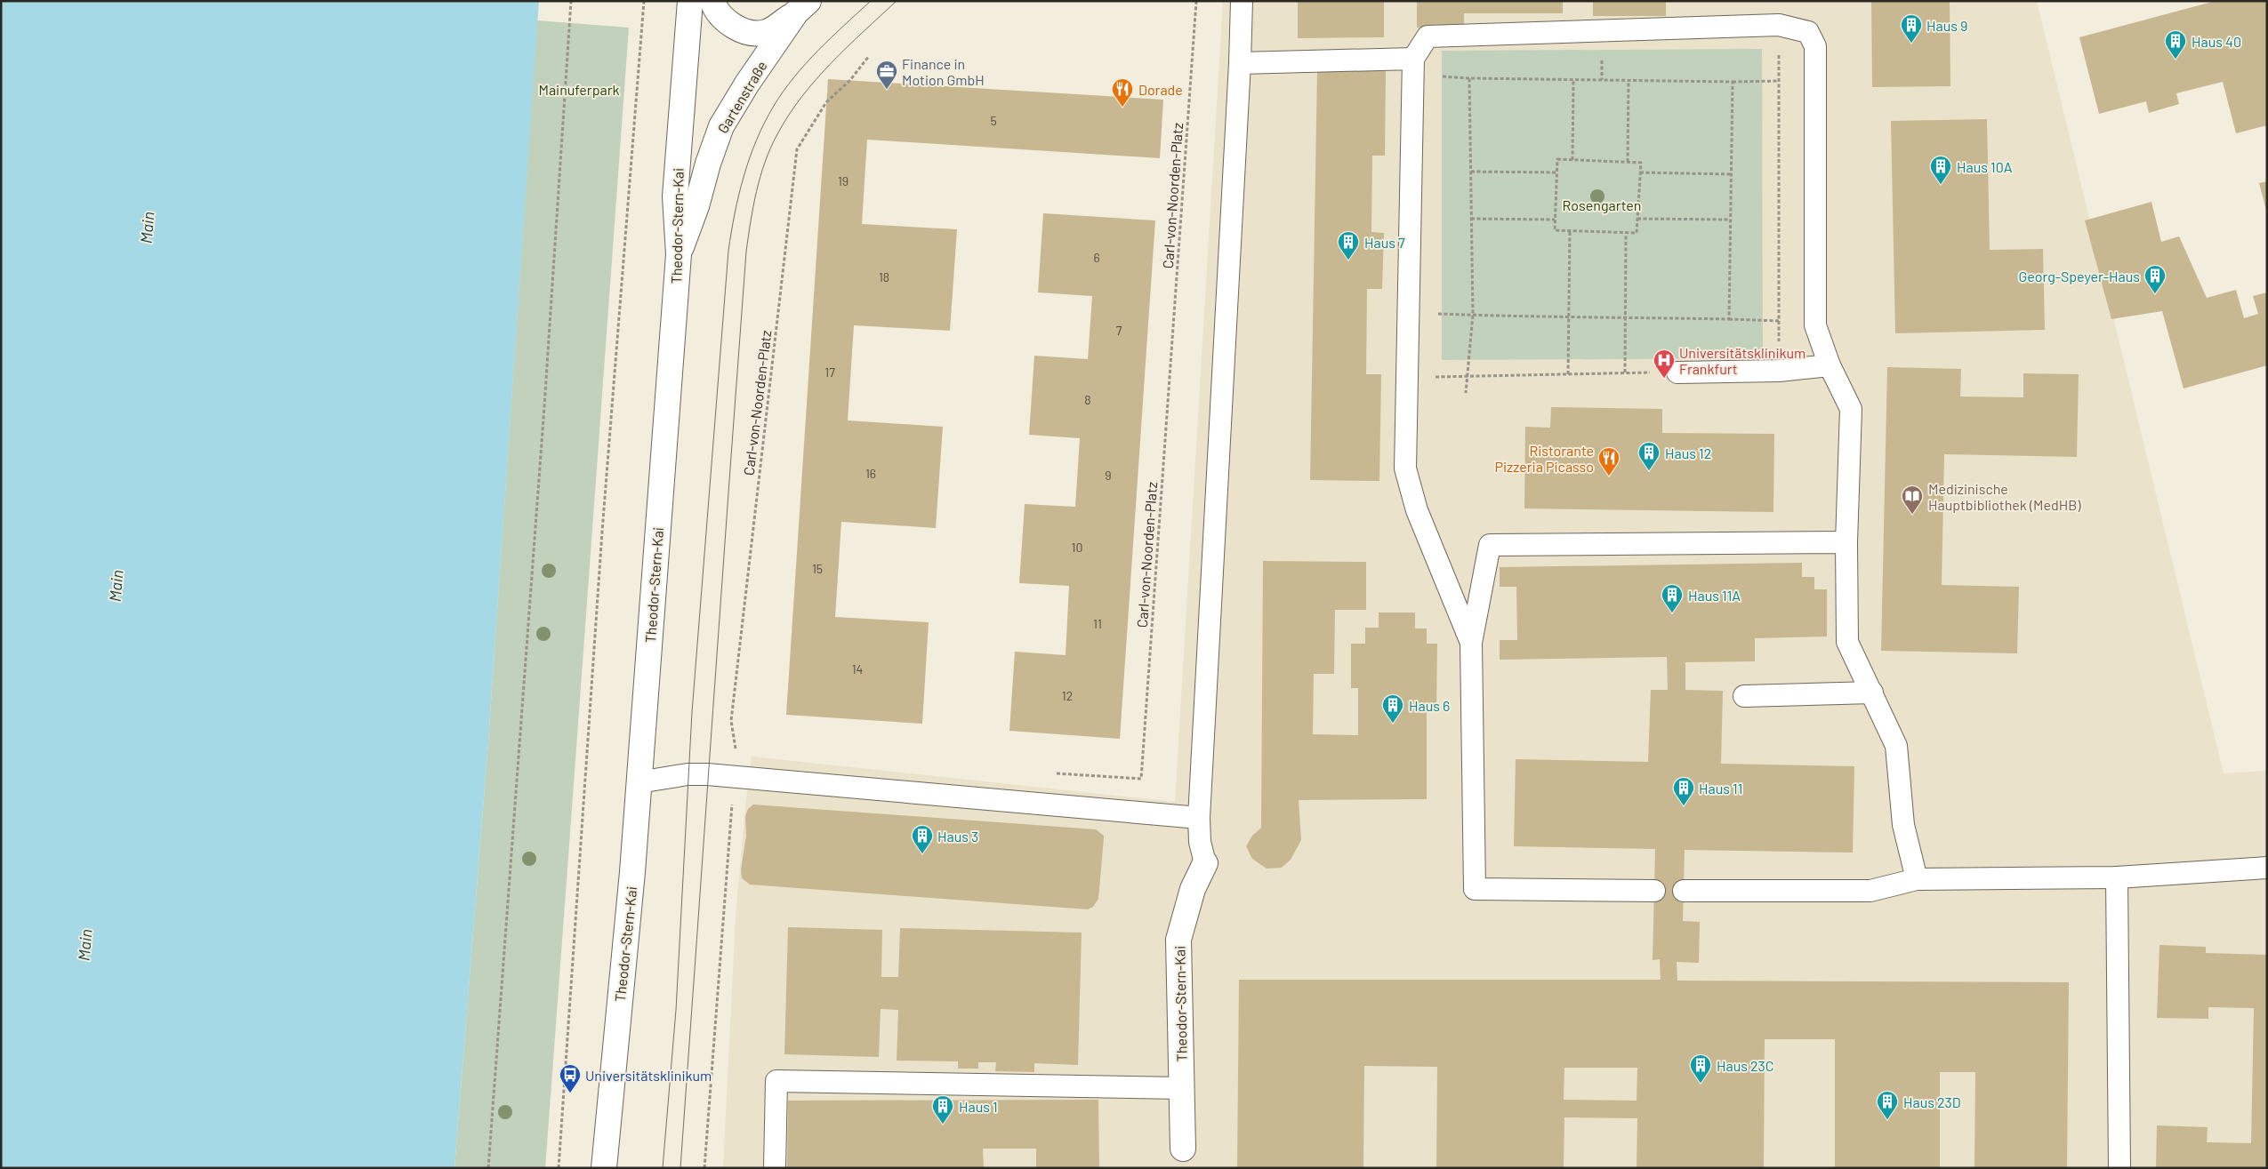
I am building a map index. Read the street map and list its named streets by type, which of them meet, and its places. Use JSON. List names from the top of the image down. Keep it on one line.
{"streets":{"main road":["Gartenstraße","Theodor-Stern-Kai"],"path":["Carl-von-Noorden-Platz"]},"crossings":[["Gartenstraße","Theodor-Stern-Kai"]],"water":["Main"],"parks":["Mainuferpark","Rosengarten"],"places":{"building":["Haus 9","Haus 40","Haus 10A","Haus 7","Georg-Speyer-Haus","Haus 12","Haus 11A","Haus 6","Haus 11","Haus 3","Haus 23C","Haus 23D","Haus 1"],"office":["Finance in Motion GmbH"],"restaurant":["Dorade","Ristorante Pizzeria Picasso"],"hospital":["Universitätsklinikum Frankfurt"],"library":["Medizinische Hauptbibliothek (MedHB)"],"bus stop":["Universitätsklinikum"]},"house_numbers":["5","19","6","18","7","17","8","16","9","10","15","11","14","12"]}
